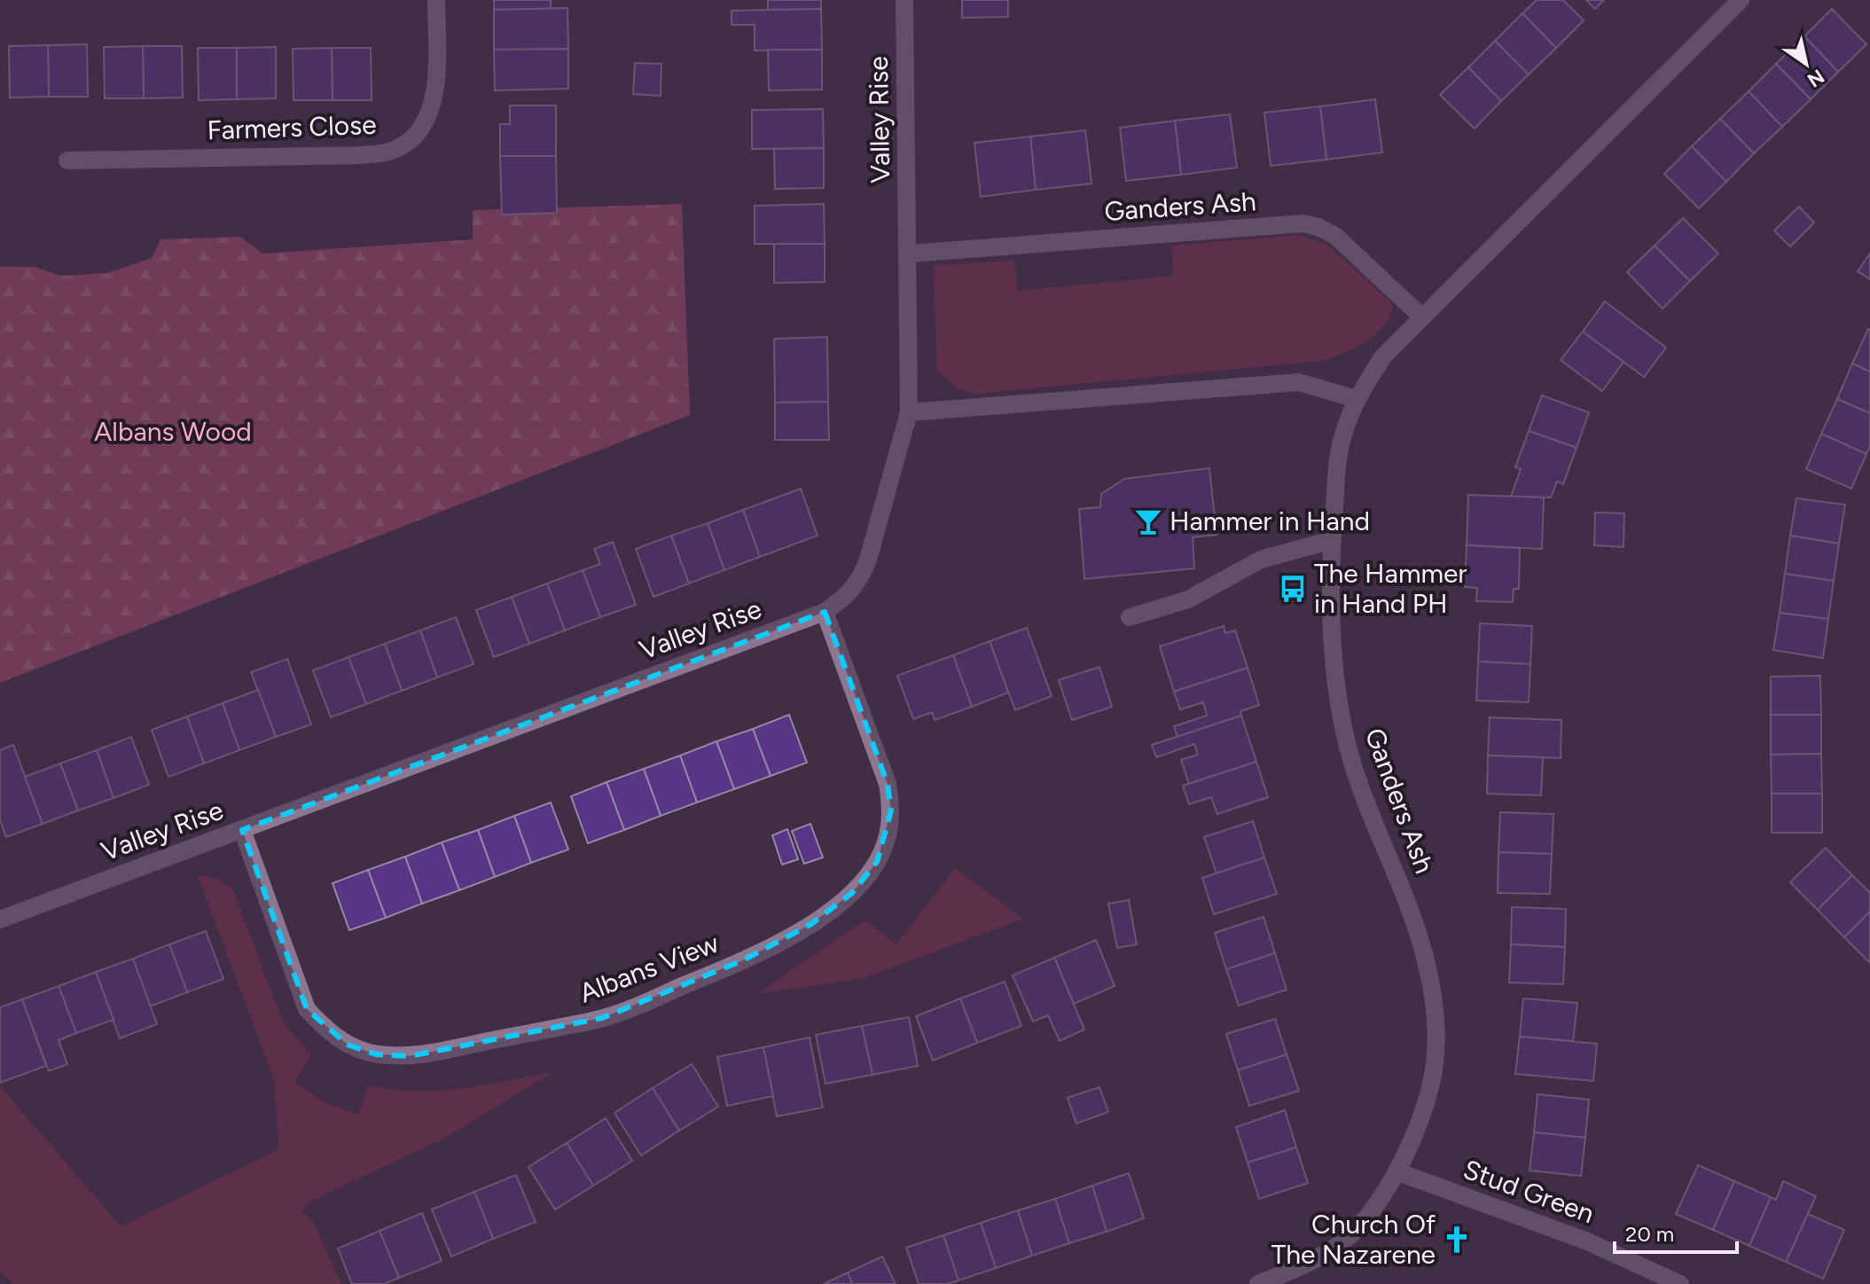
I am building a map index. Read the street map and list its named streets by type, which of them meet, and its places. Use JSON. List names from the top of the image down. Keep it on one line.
{"streets":{"street":["Valley Rise","Farmers Close","Ganders Ash","Albans View","Stud Green"]},"crossings":[["Valley Rise","Ganders Ash"],["Valley Rise","Albans View"],["Ganders Ash","Stud Green"]],"parks":["Albans Wood"],"places":{"bar":["Hammer in Hand"],"bus stop":["The Hammer in Hand PH"],"church":["Church Of The Nazarene"]},"scale_bar":"20 m","north":"bottom right"}
